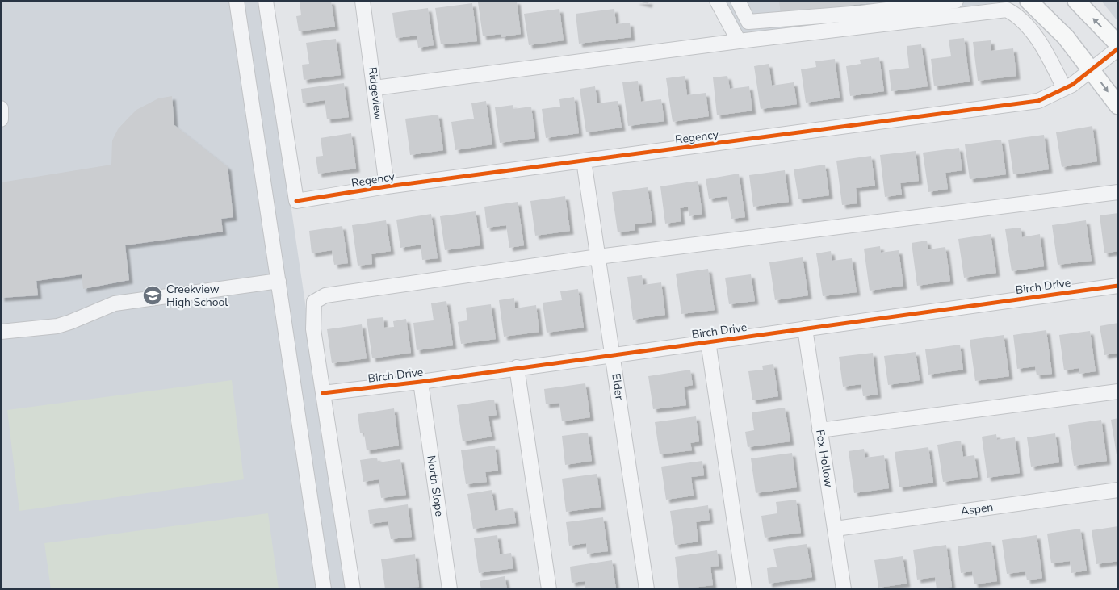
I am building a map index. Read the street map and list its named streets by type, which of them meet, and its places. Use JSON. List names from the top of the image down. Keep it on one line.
{"streets":{"street":["Ridgeview","Regency","Birch Drive","Elder","Fox Hollow","North Slope","Aspen"]},"crossings":[["Ridgeview","Regency"],["Regency","Elder"],["Birch Drive","Elder"],["Birch Drive","Fox Hollow"],["Birch Drive","North Slope"],["Fox Hollow","Aspen"]],"places":{"school or university":["Creekview High School"]}}
